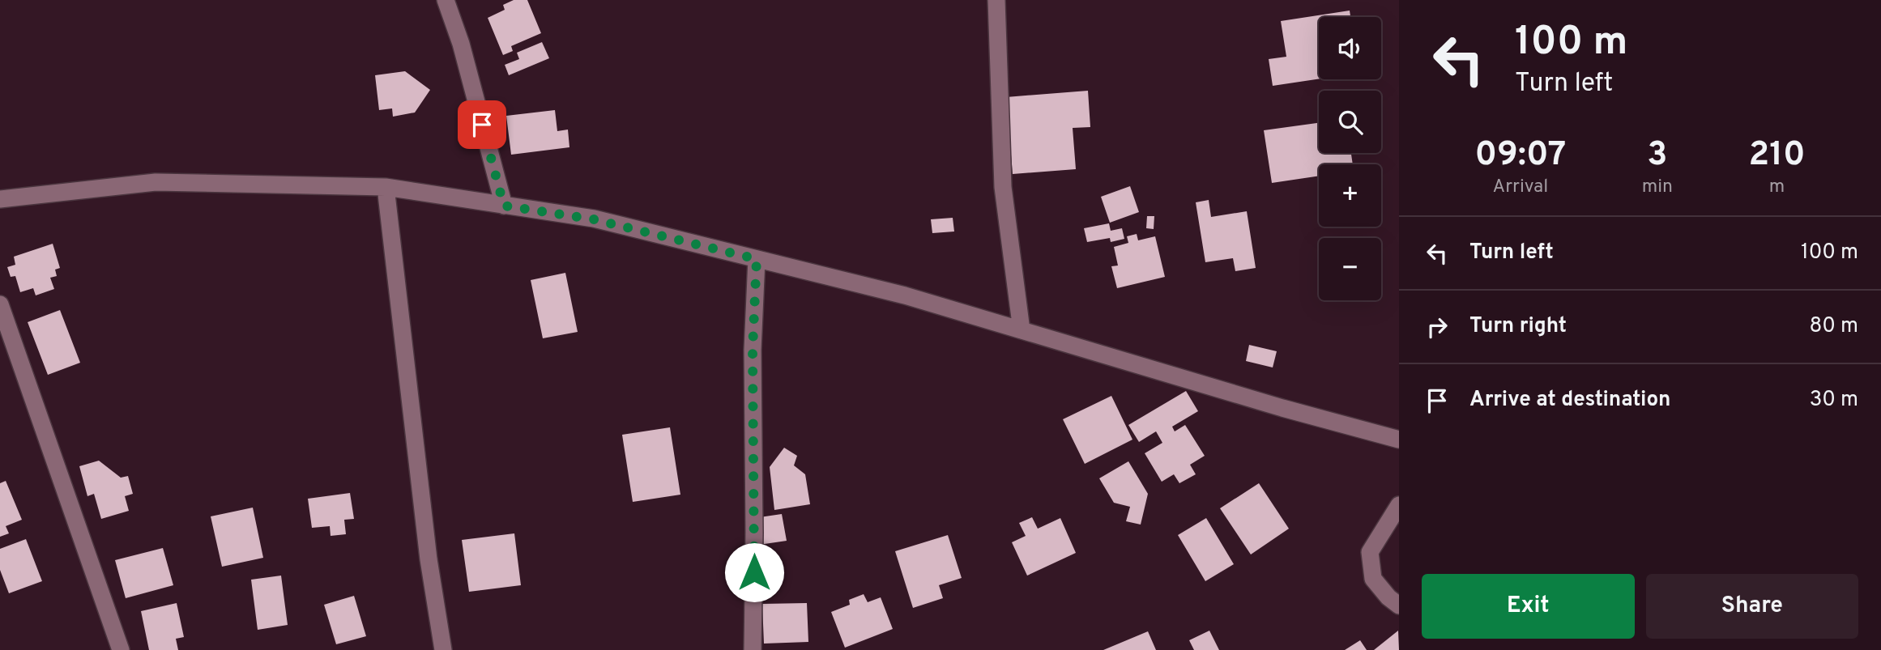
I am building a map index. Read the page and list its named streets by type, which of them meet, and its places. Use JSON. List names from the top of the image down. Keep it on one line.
{"page":{"turn":["100 m","Turn left"],"map_buttons":["+","−"],"eta":["09:07","Arrival","3","min","210","m"],"list":[{"name":"Turn left","value":"100 m"},{"name":"Turn right","value":"80 m"},{"name":"Arrive at destination","value":"30 m"}],"buttons":["Exit","Share"]}}
